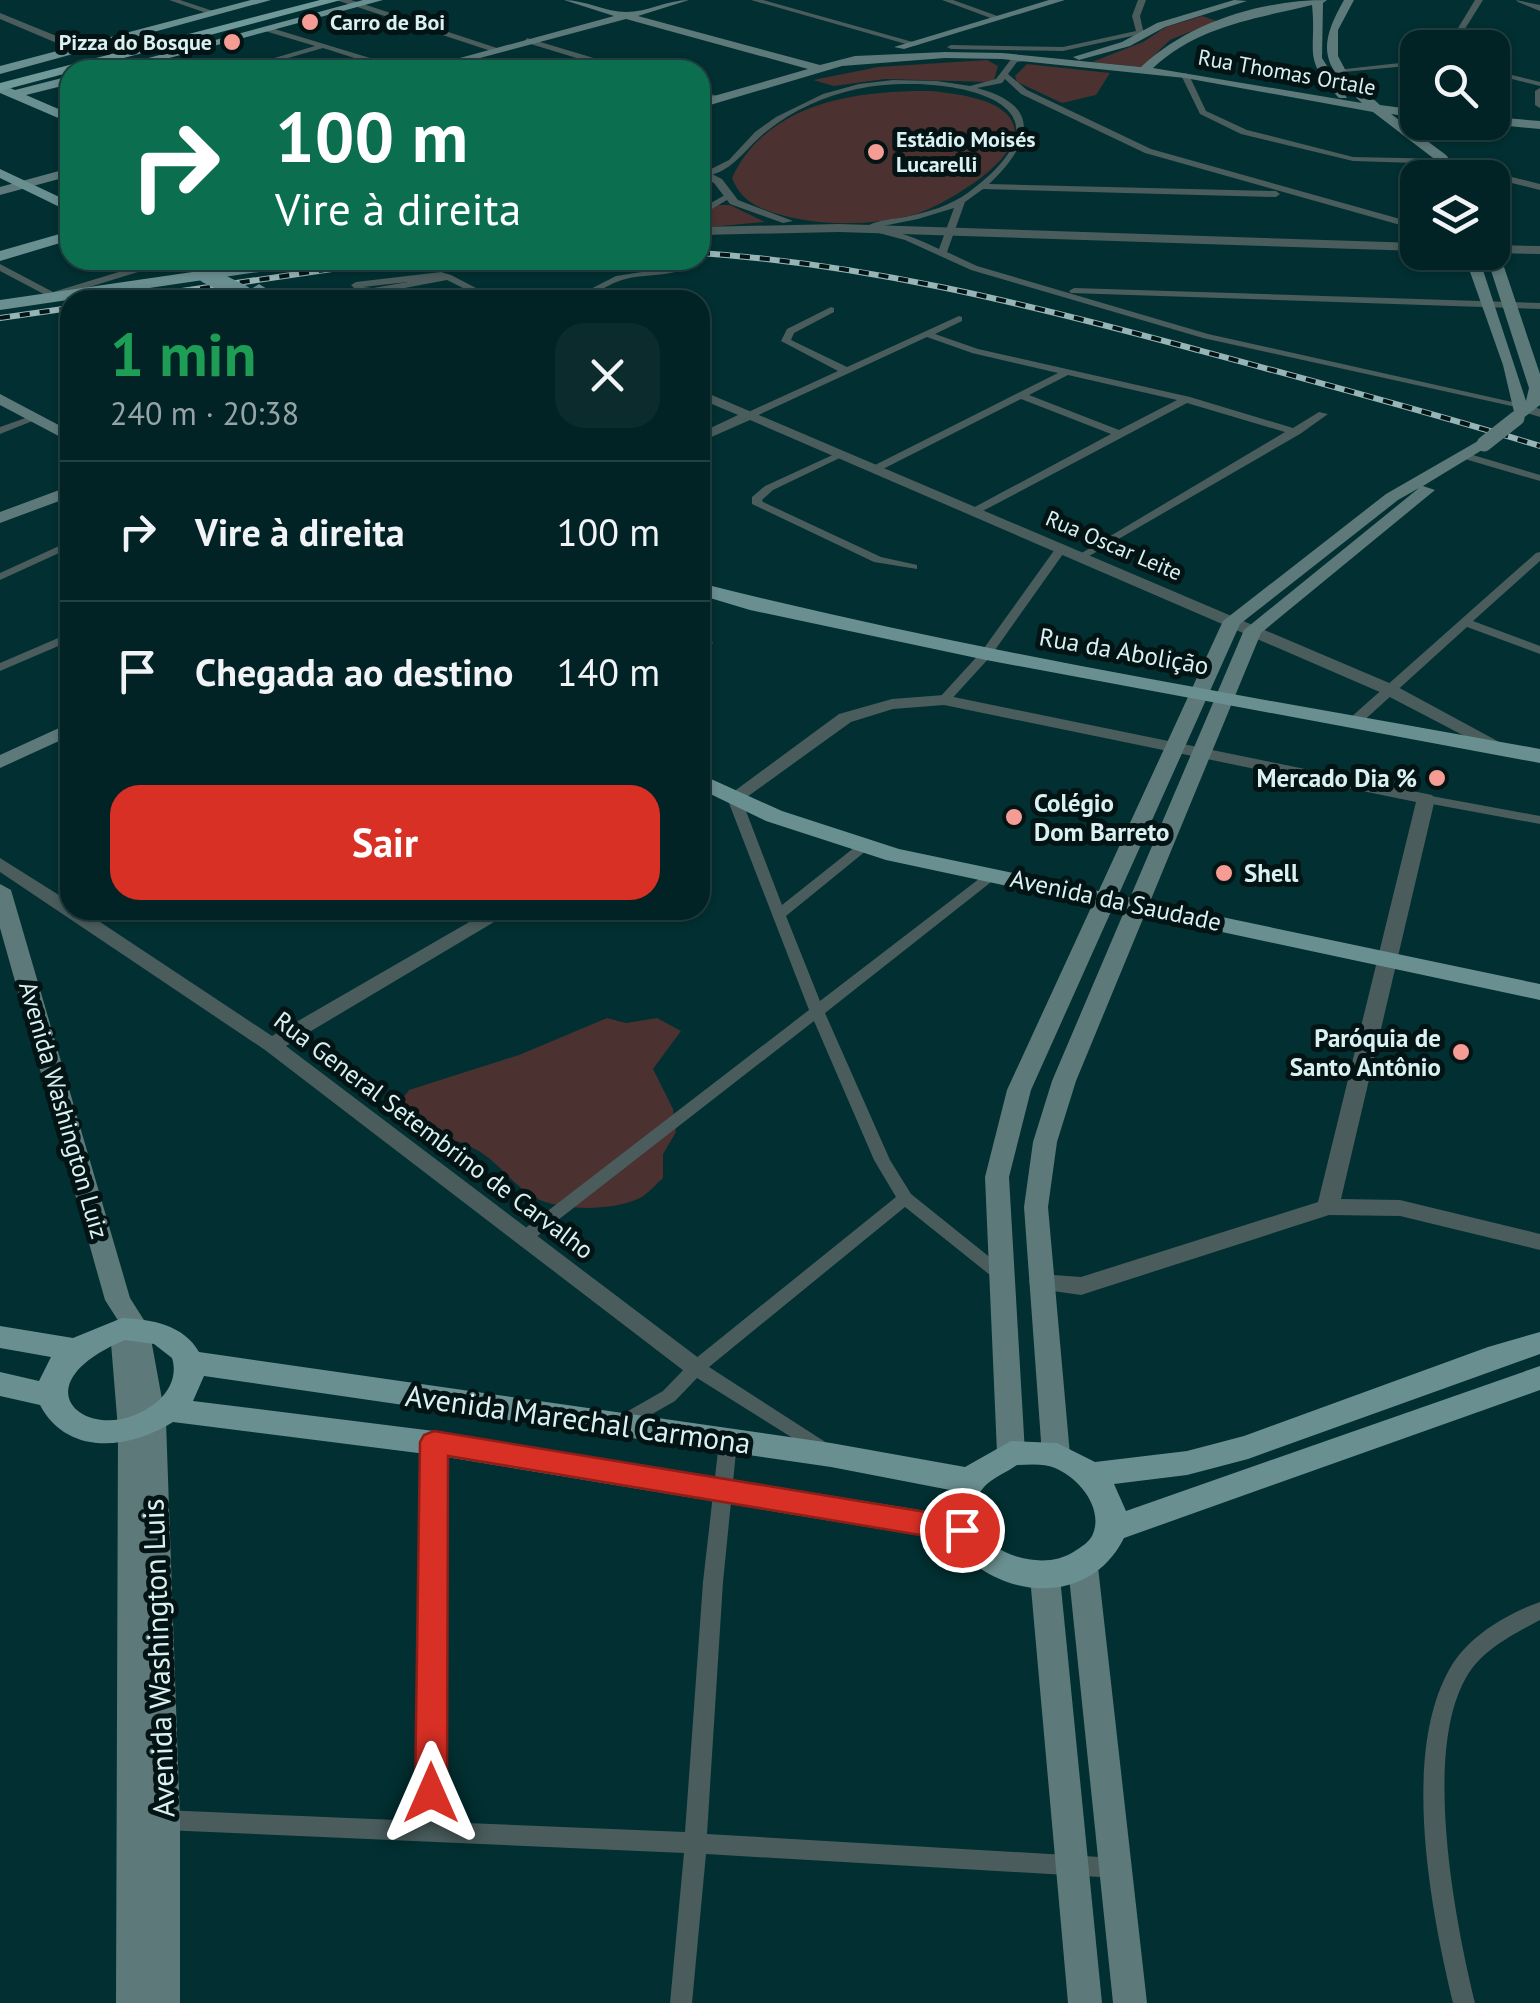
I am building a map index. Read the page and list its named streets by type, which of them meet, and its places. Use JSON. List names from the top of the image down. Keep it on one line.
{"streets":{"main road":["Rua Thomas Ortale","Rua da Abolição","Avenida da Saudade","Avenida Washington Luiz","Avenida Marechal Carmona","Avenida Washington Luis"],"street":["Rua Oscar Leite","Rua General Setembrino de Carvalho"]},"crossings":[["Rua Oscar Leite","Rua da Abolição"],["Avenida Washington Luiz","Avenida Washington Luis"],["Rua General Setembrino de Carvalho","Avenida Marechal Carmona"],["Avenida Marechal Carmona","Avenida Washington Luis"]],"places":["Carro de Boi","Pizza do Bosque","Estádio Moisés Lucarelli","Mercado Dia %","Colégio Dom Barreto","Shell","Paróquia de Santo Antônio"],"page":{"turn":["100 m","Vire à direita"],"heading":["1 min","240 m · 20:38"],"list":[{"name":"Vire à direita","value":"100 m"},{"name":"Chegada ao destino","value":"140 m"}],"buttons":"Sair"}}
